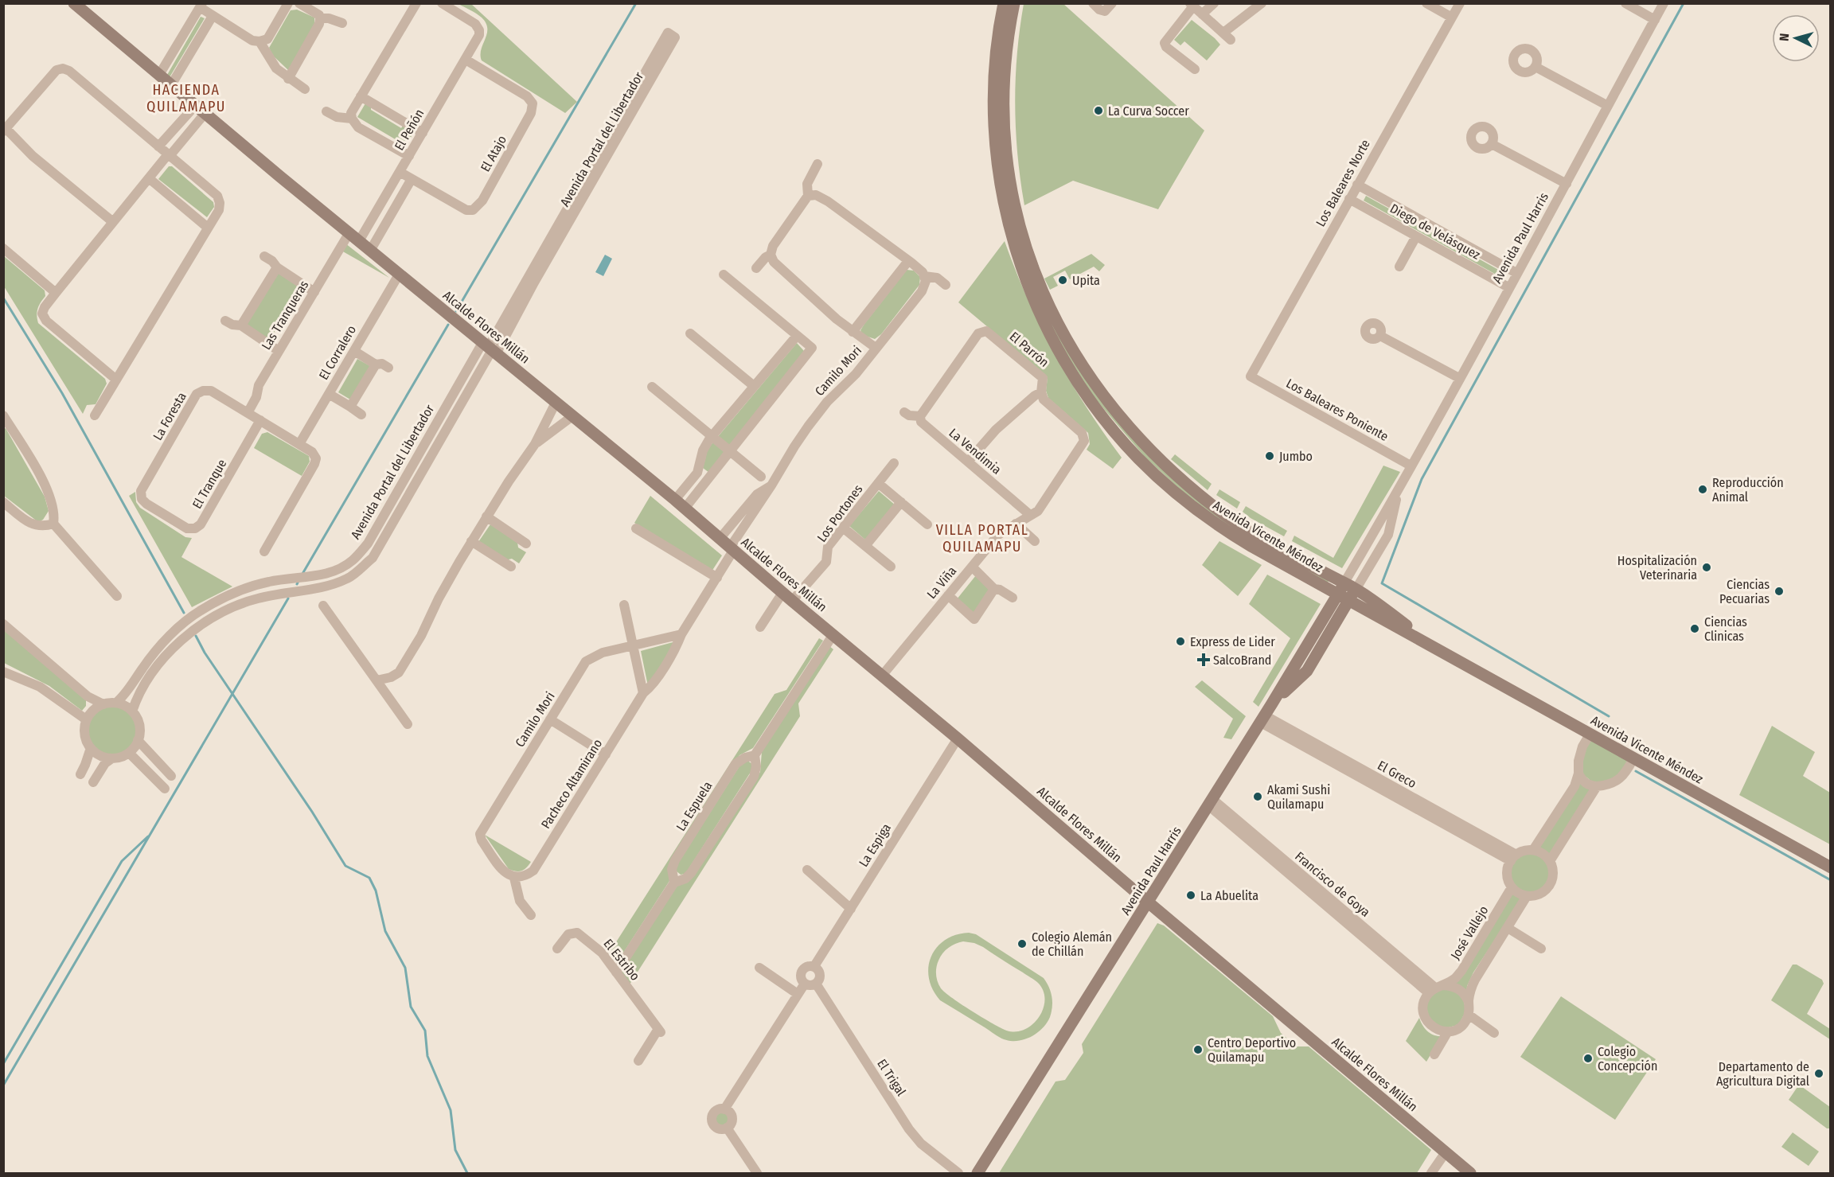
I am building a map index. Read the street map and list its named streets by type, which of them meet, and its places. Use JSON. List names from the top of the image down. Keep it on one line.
{"streets":{"main road":["Avenida Paul Harris","Alcalde Flores Millán","Avenida Vicente Méndez"],"street":["El Peñón","Avenida Portal del Libertador","El Atajo","Los Baleares Norte","Diego de Velásquez","Las Tranqueras","El Parrón","El Corralero","Camilo Mori","Los Baleares Poniente","La Foresta","La Vendimia","El Tranque","Los Portones","La Viña","El Greco","Pacheco Altamirano","La Espuela","La Espiga","Francisco de Goya","José Vallejo","El Estribo","El Trigal"]},"crossings":[["El Peñón","El Atajo"],["El Peñón","Las Tranqueras"],["El Peñón","Alcalde Flores Millán"],["Avenida Portal del Libertador","Alcalde Flores Millán"],["Los Baleares Norte","Diego de Velásquez"],["Los Baleares Norte","Los Baleares Poniente"],["Diego de Velásquez","Avenida Paul Harris"],["Avenida Paul Harris","Alcalde Flores Millán"],["Avenida Paul Harris","Los Baleares Poniente"],["Avenida Paul Harris","Avenida Vicente Méndez"],["Avenida Paul Harris","El Greco"],["Avenida Paul Harris","Francisco de Goya"],["Las Tranqueras","Alcalde Flores Millán"],["Las Tranqueras","La Foresta"],["Alcalde Flores Millán","El Corralero"],["Alcalde Flores Millán","Camilo Mori"],["Alcalde Flores Millán","Los Portones"],["Alcalde Flores Millán","La Viña"],["Alcalde Flores Millán","La Espuela"],["Alcalde Flores Millán","La Espiga"],["El Parrón","La Vendimia"],["El Parrón","La Viña"],["El Corralero","La Foresta"],["Camilo Mori","Pacheco Altamirano"],["La Foresta","El Tranque"],["La Vendimia","La Viña"],["El Greco","José Vallejo"],["La Espuela","El Estribo"],["La Espiga","El Trigal"],["Francisco de Goya","José Vallejo"]],"districts":["HACIENDA QUILAMAPU","VILLA PORTAL QUILAMAPU"],"places":{"other":["La Curva Soccer","Upita","Jumbo","Reproducción Animal","Hospitalización Veterinaria","Ciencias Pecuarias","Ciencias Clinicas","Express de Lider","Akami Sushi Quilamapu","La Abuelita","Colegio Alemán de Chillán","Centro Deportivo Quilamapu","Colegio Concepción","Departamento de Agricultura Digital"],"health":["SalcoBrand"]},"north":"left"}
